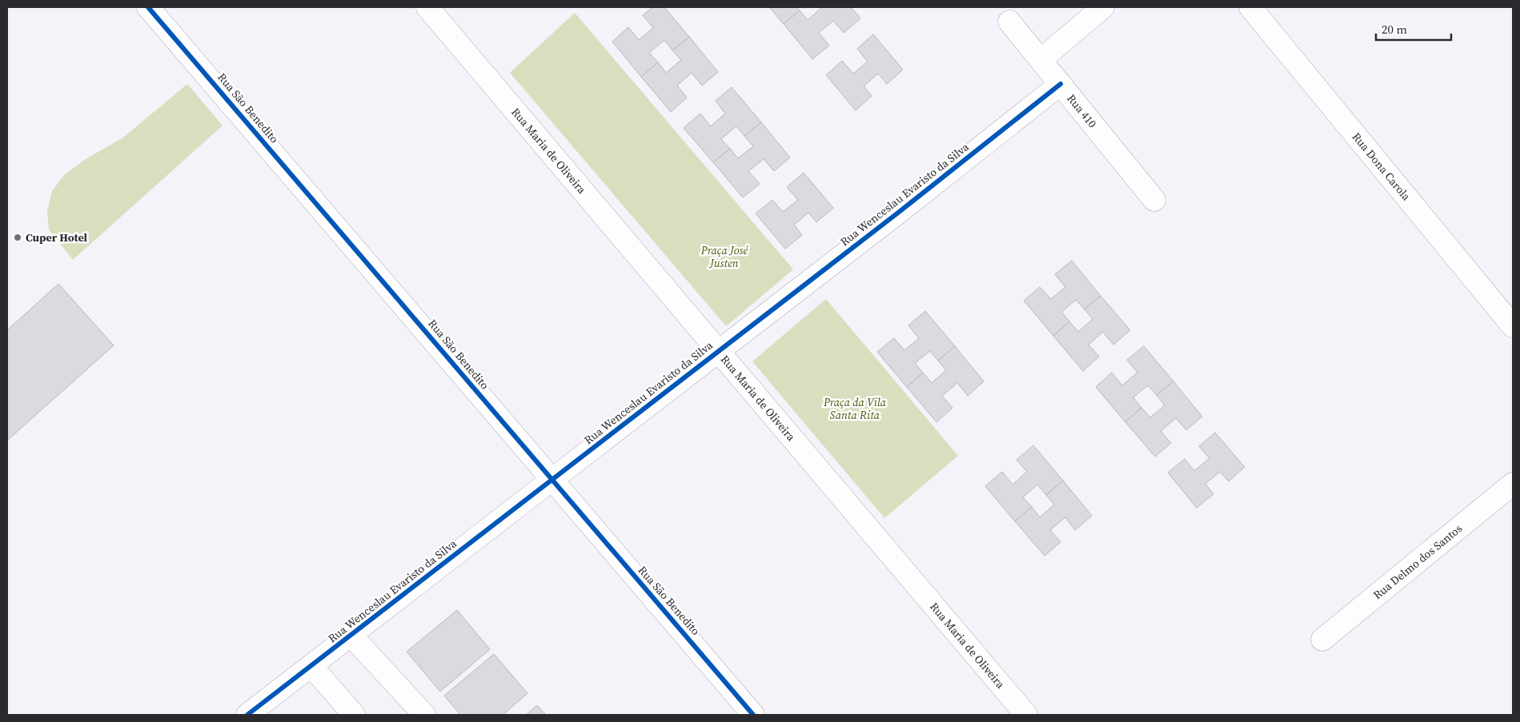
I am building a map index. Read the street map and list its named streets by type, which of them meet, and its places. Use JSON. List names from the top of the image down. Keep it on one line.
{"streets":{"street":["Rua São Benedito","Rua 410","Rua Maria de Oliveira","Rua Dona Carola","Rua Wenceslau Evaristo da Silva","Rua Delmo dos Santos"]},"crossings":[["Rua São Benedito","Rua Wenceslau Evaristo da Silva"],["Rua 410","Rua Wenceslau Evaristo da Silva"],["Rua Maria de Oliveira","Rua Wenceslau Evaristo da Silva"]],"parks":["Praça José Justen","Praça da Vila Santa Rita"],"places":["Cuper Hotel"],"scale_bar":"20 m"}
